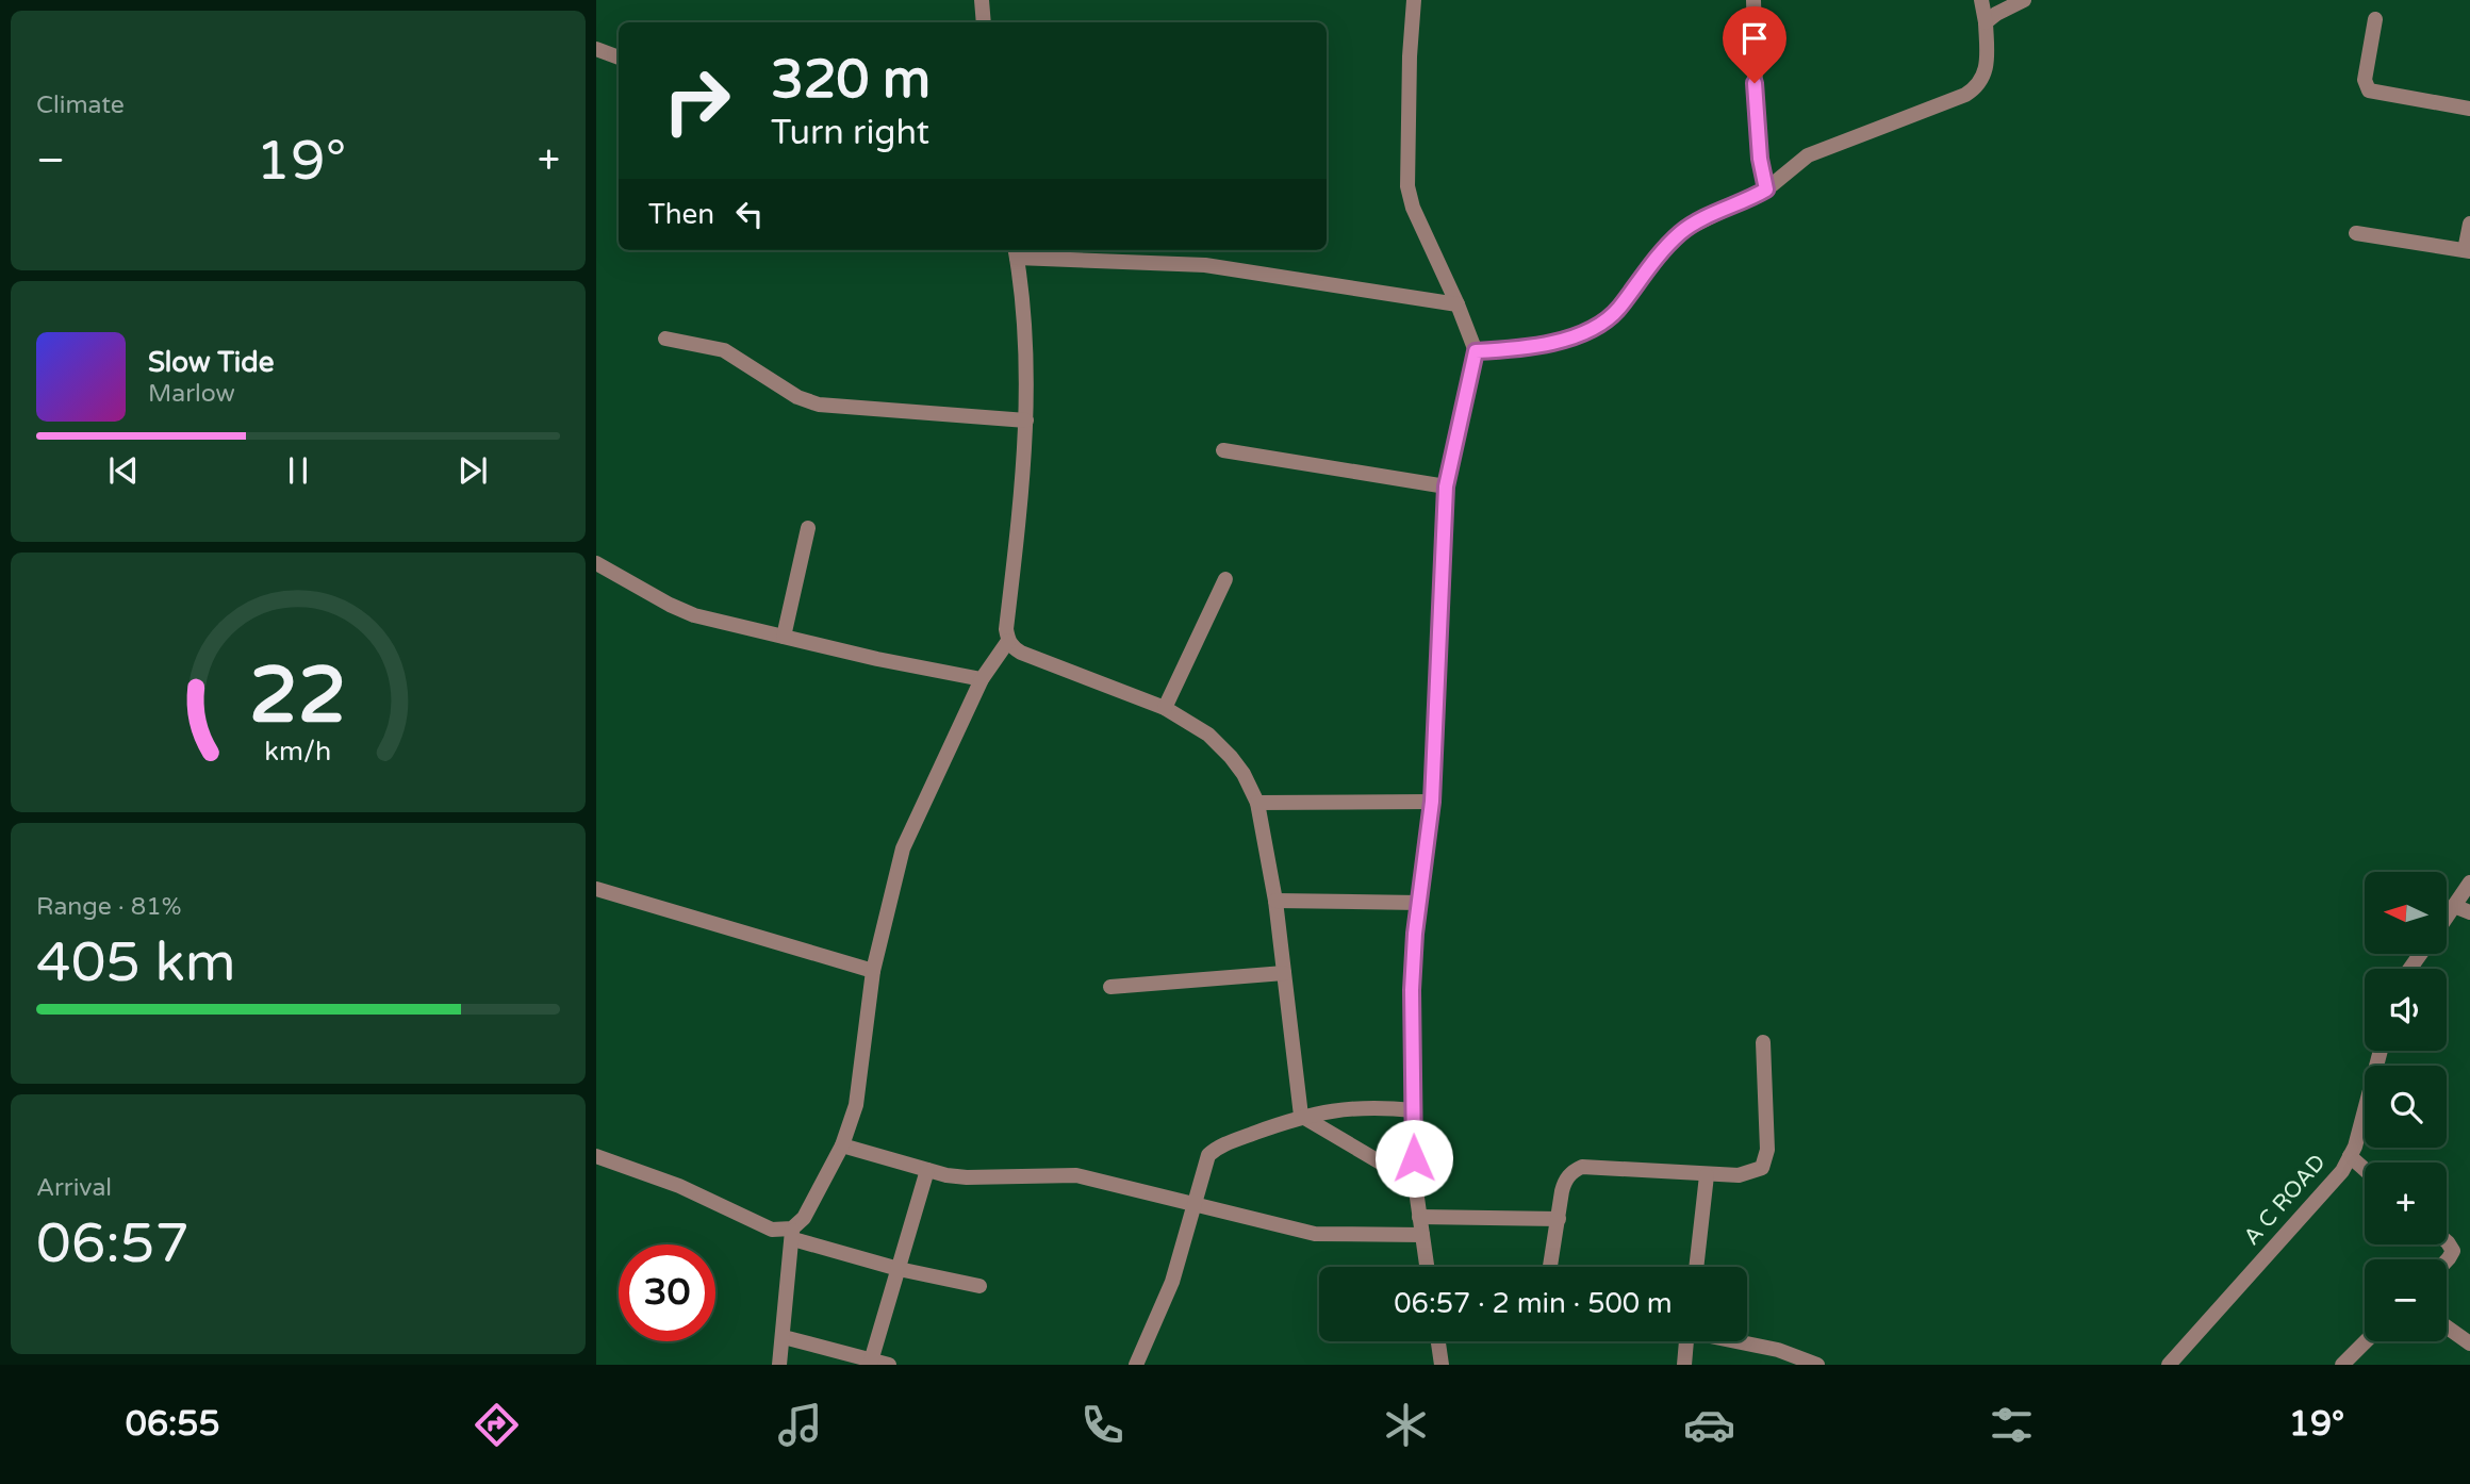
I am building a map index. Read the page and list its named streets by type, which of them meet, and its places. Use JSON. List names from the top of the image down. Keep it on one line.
{"streets":{"street":["A C ROAD"]},"north":"left","page":{"tile":["Climate",["Range · 81%","405 km"],["Arrival","06:57"]],"turn":["320 m","Turn right"],"heat":["−","19°","+"],"then":"Then","song":["Slow Tide","Marlow"],"map_buttons":["+","−"],"limit":"30","trip":"06:57 · 2 min · 500 m","tabs":["06:55","19°"],"gauge":["22","km/h"]}}
